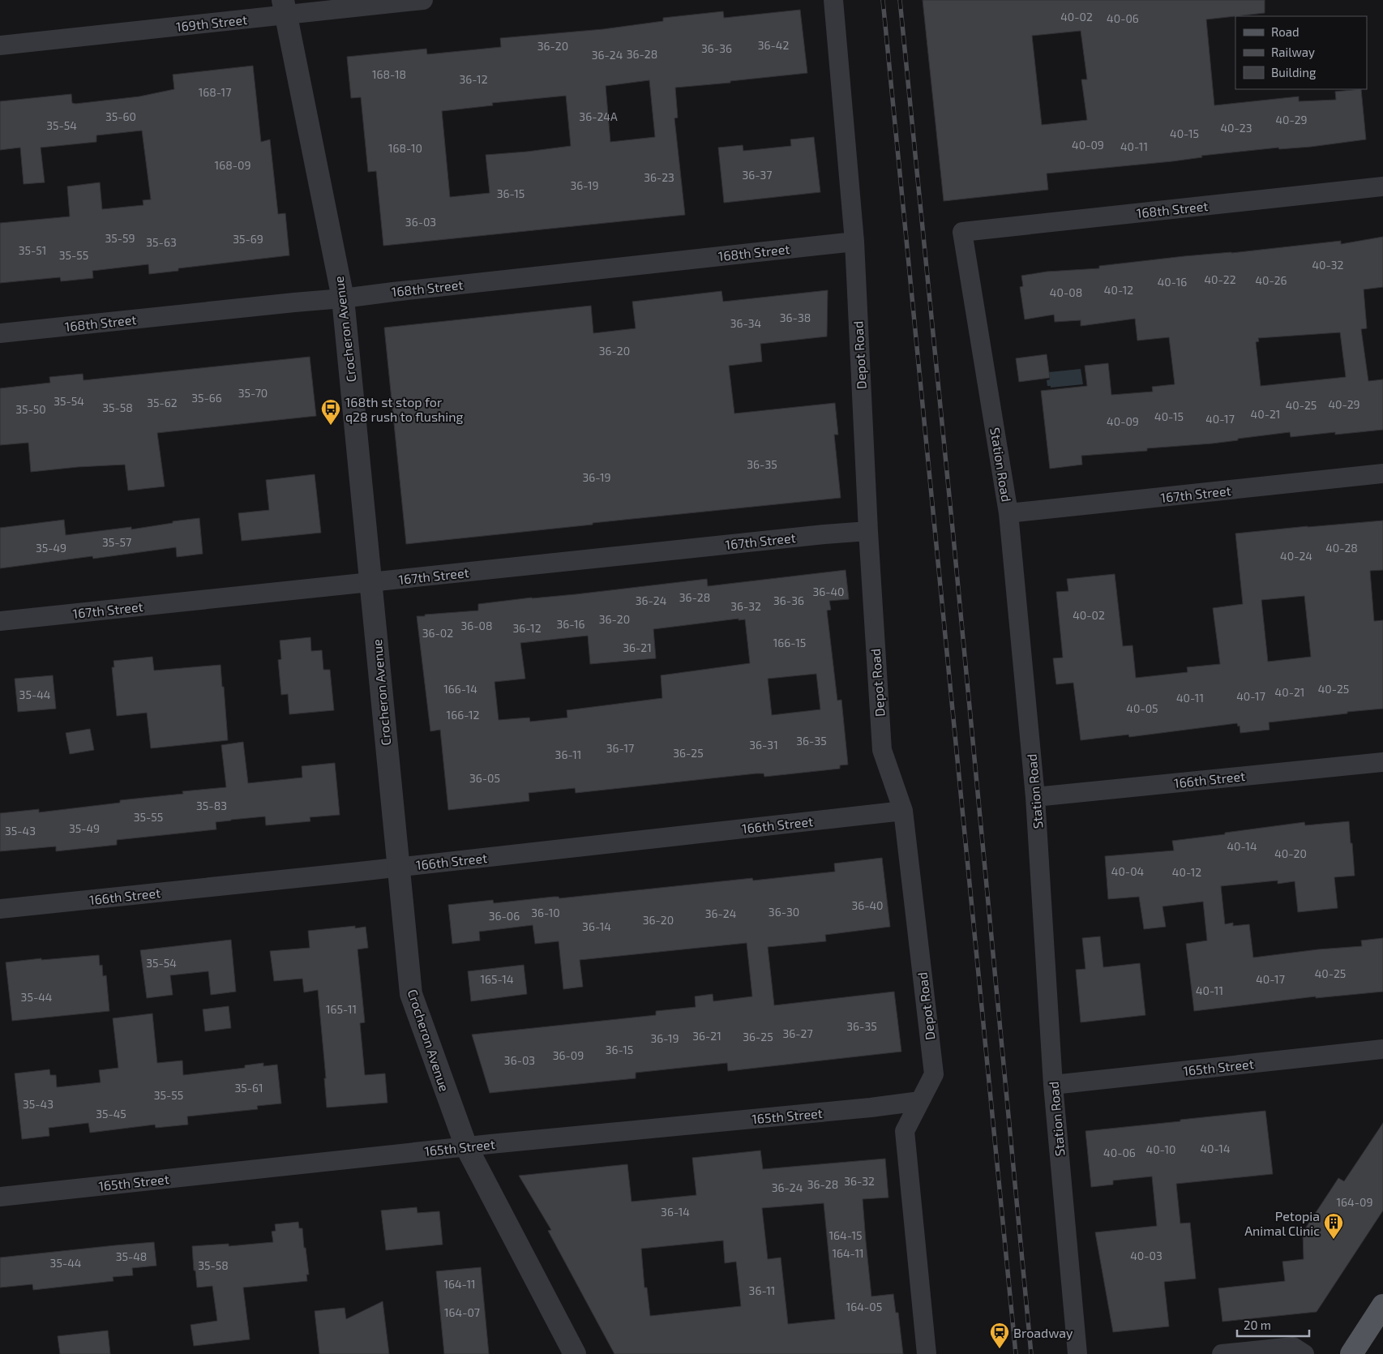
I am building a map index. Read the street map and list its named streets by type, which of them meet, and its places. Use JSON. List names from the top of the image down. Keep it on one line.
{"streets":{"street":["169th Street","168th Street","Crocheron Avenue","Depot Road","Station Road","167th Street","166th Street","165th Street"]},"crossings":[["169th Street","Crocheron Avenue"],["168th Street","Crocheron Avenue"],["168th Street","Depot Road"],["168th Street","Station Road"],["Crocheron Avenue","167th Street"],["Crocheron Avenue","166th Street"],["Crocheron Avenue","165th Street"],["Depot Road","167th Street"],["Depot Road","166th Street"],["Depot Road","165th Street"],["Station Road","167th Street"],["Station Road","166th Street"],["Station Road","165th Street"]],"places":{"bus stop":["168th st stop for q28 rush to flushing"],"building":["Petopia Animal Clinic"],"station":["Broadway"]},"house_numbers":["40-02","40-06","36-42","36-20","36-36","36-28","36-24","168-18","36-12","168-17","35-60","36-24A","40-29","35-54","40-23","40-15","40-09","40-11","168-10","168-09","36-37","36-23","36-19","36-15","36-03","35-59","35-69","35-63","35-51","35-55","40-32","40-22","40-26","40-16","40-12","40-08","36-38","36-34","36-20","35-70","35-66","35-54","35-62","40-29","40-25","35-58","35-50","40-21","40-15","40-17","40-09","36-35","36-19","35-57","35-49","40-28","40-24","36-40","36-28","36-24","36-36","36-32","40-02","36-20","36-16","36-08","36-12","36-02","166-15","36-21","166-14","40-25","40-21","35-44","40-17","40-11","40-05","166-12","36-35","36-31","36-17","36-25","36-11","36-05","35-83","35-55","35-49","35-43","40-14","40-20","40-04","40-12","36-40","36-30","36-10","36-24","36-06","36-20","36-14","35-54","40-25","165-14","40-17","40-11","35-44","165-11","36-35","36-27","36-21","36-25","36-19","36-15","36-09","36-03","35-61","35-55","35-43","35-45","40-14","40-10","40-06","36-32","36-28","36-24","164-09","36-14","164-15","164-11","40-03","35-48","35-44","35-58","164-11","36-11","164-05","164-07"],"legend":["Road","Railway","Building"],"scale_bar":"20 m"}
